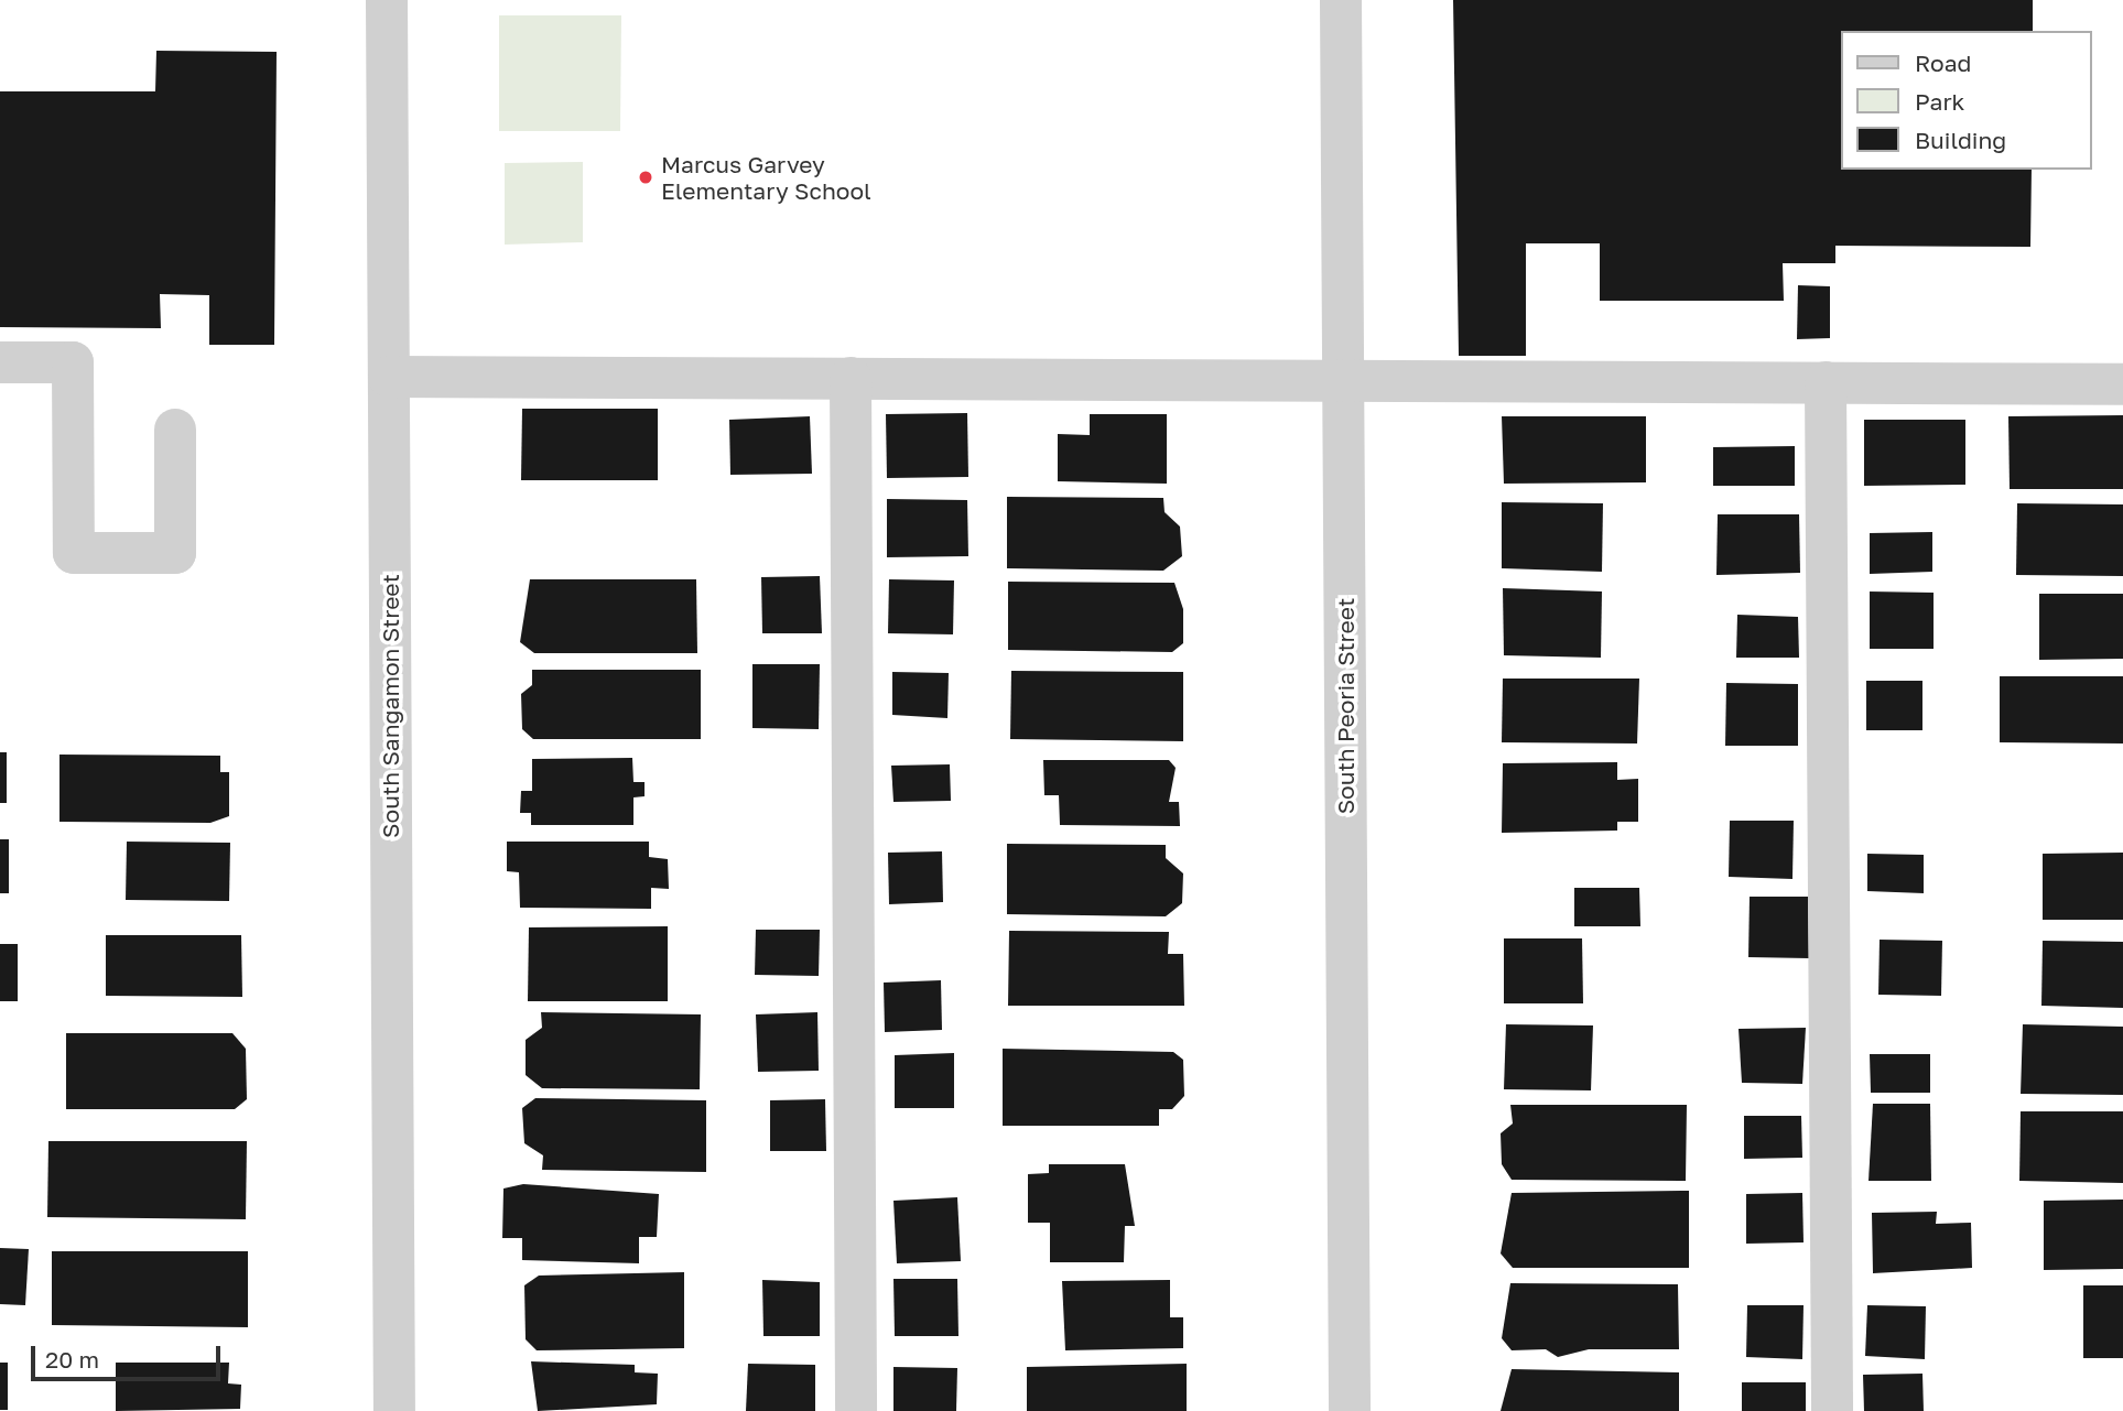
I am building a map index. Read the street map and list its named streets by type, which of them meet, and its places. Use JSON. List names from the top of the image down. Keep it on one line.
{"streets":{"street":["South Sangamon Street","South Peoria Street"]},"places":["Marcus Garvey Elementary School"],"legend":["Road","Park","Building"],"scale_bar":"20 m"}
